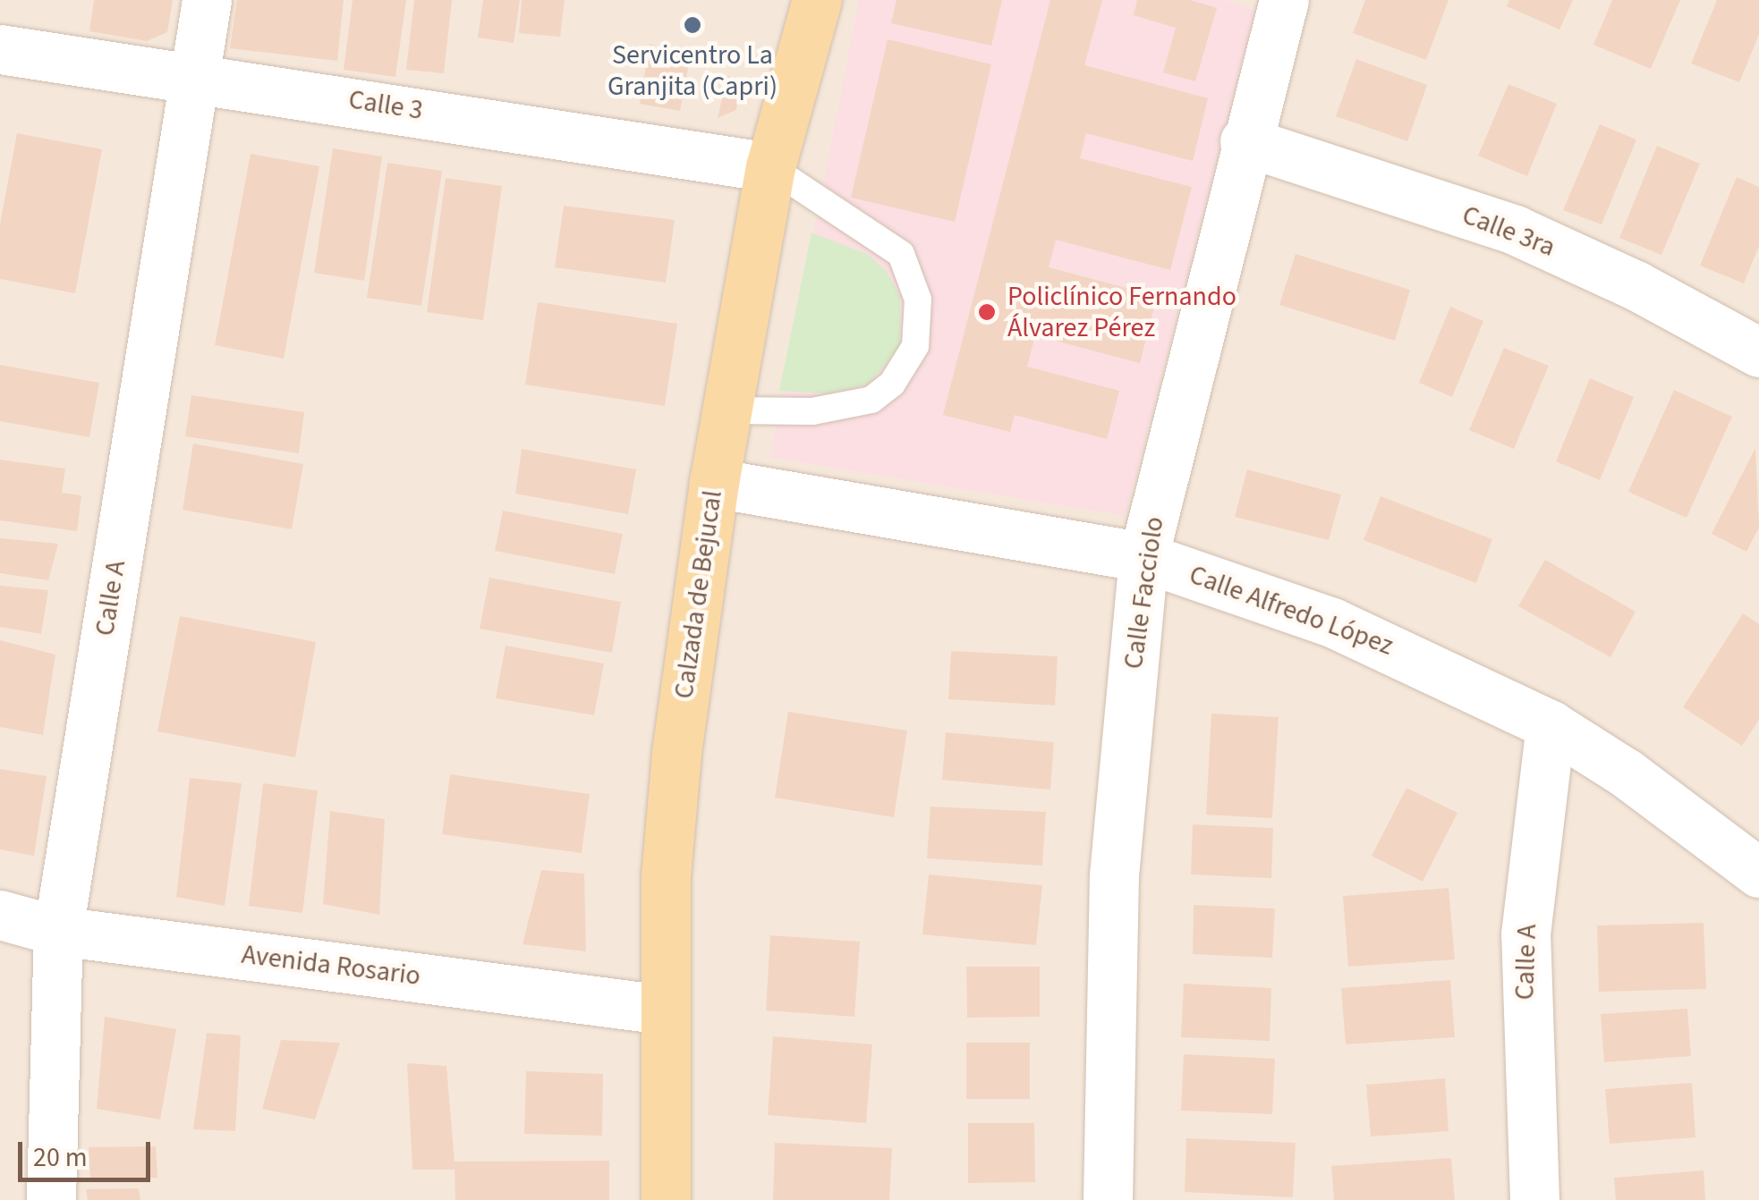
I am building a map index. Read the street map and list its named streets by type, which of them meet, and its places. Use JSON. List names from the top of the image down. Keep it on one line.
{"streets":{"main road":["Calzada de Bejucal"],"street":["Calle 3","Calle 3ra","Calle Facciolo","Calle A","Calle Alfredo López","Avenida Rosario"]},"crossings":[["Calle 3","Calzada de Bejucal"],["Calle 3","Calle A"],["Calle 3ra","Calle Facciolo"],["Calle Facciolo","Calle Alfredo López"],["Calzada de Bejucal","Calle Alfredo López"],["Calzada de Bejucal","Avenida Rosario"],["Calle A","Calle Alfredo López"],["Calle A","Avenida Rosario"]],"places":["Servicentro La Granjita (Capri)","Policlínico Fernando Álvarez Pérez"],"scale_bar":"20 m"}
